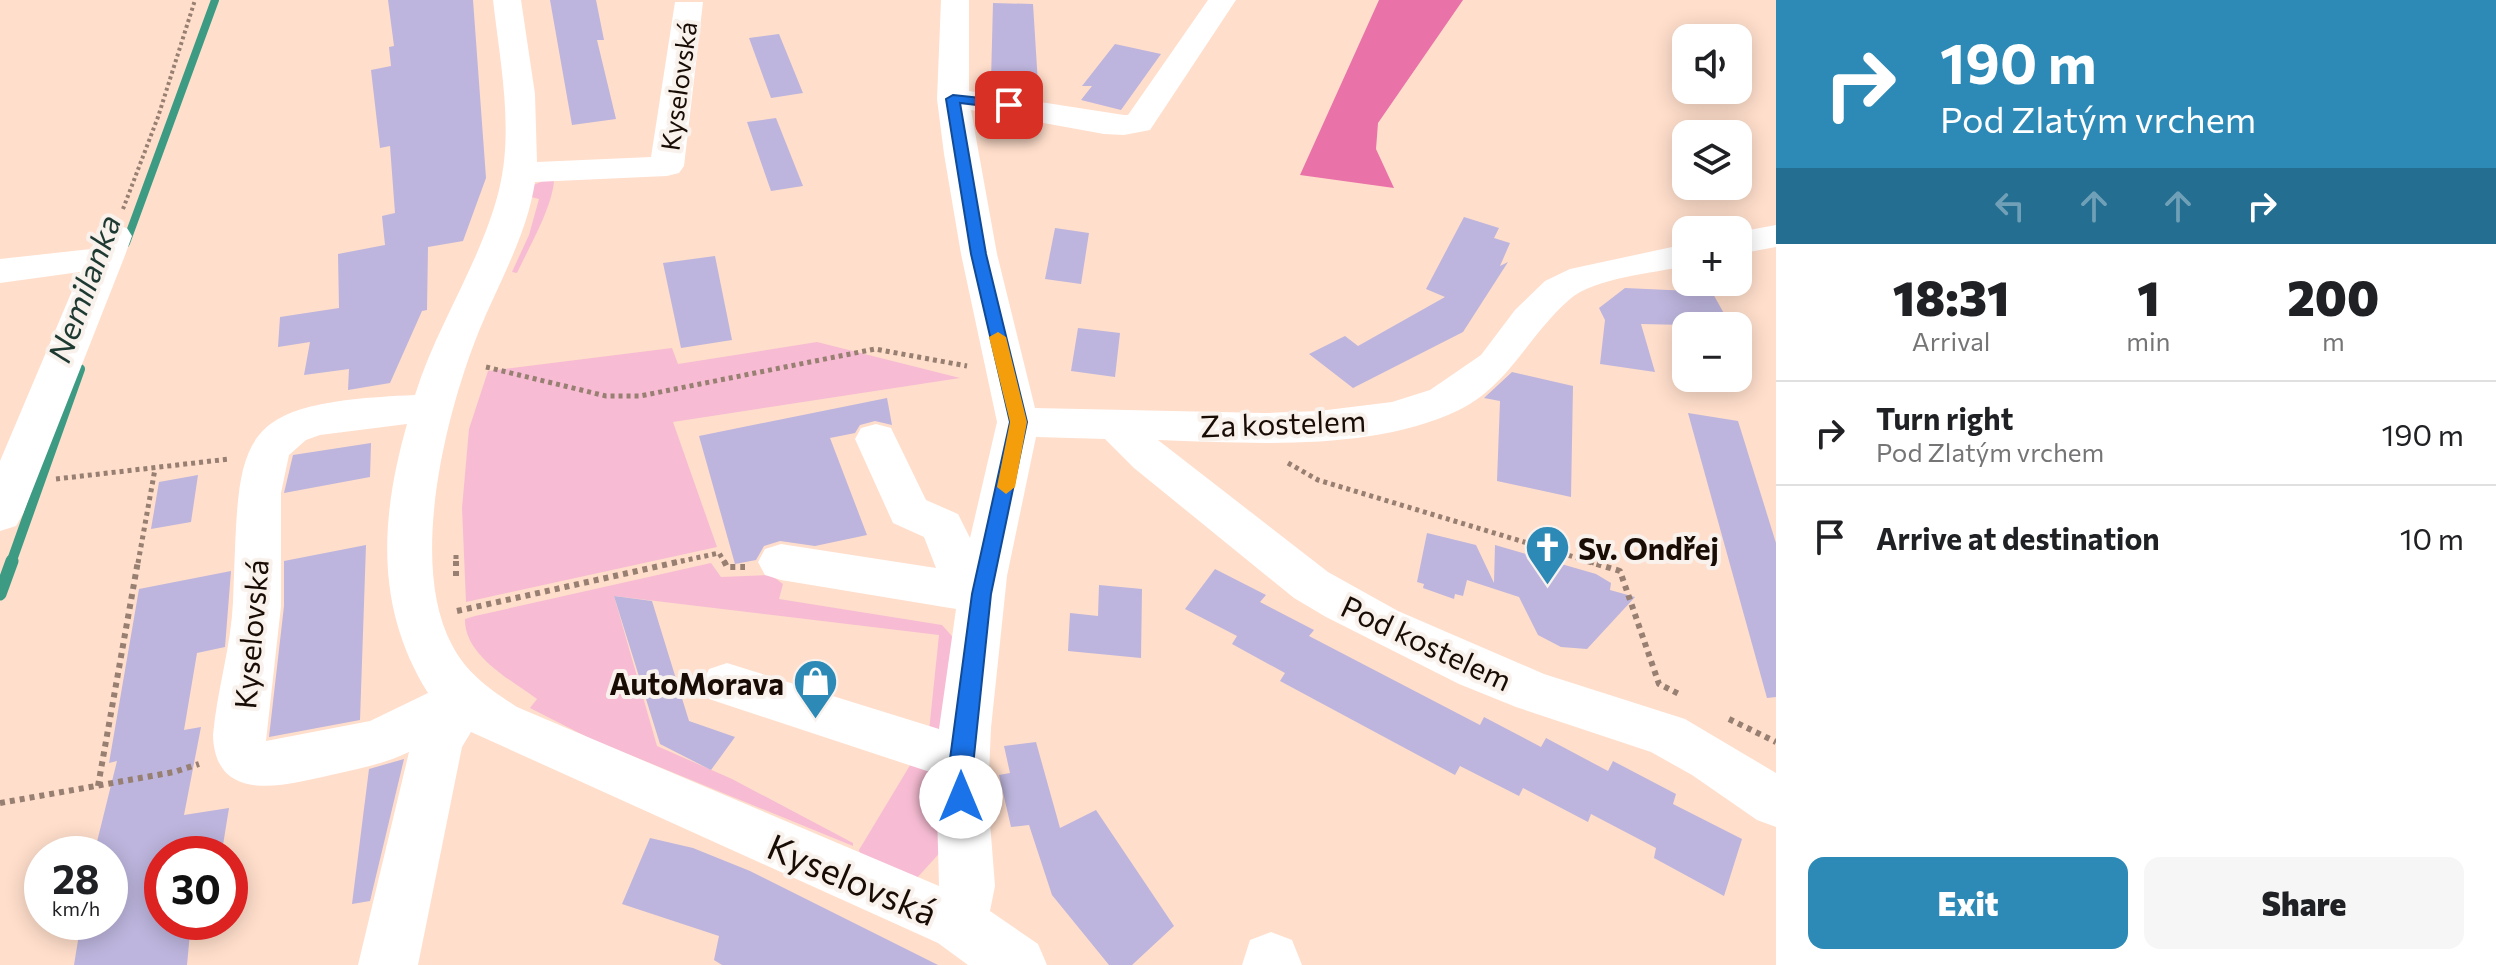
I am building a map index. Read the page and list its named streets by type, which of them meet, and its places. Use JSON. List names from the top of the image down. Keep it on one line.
{"streets":{"street":["Kyselovská","Za kostelem","Pod kostelem"]},"crossings":[["Za kostelem","Pod kostelem"]],"water":["Nemilanka"],"places":{"church":["Sv. Ondřej"],"shop":["AutoMorava"]},"page":{"turn":["190 m","Pod Zlatým vrchem"],"map_buttons":["+","−"],"eta":["18:31","Arrival","1","min","200","m"],"list":[{"name":"Turn right","note":"Pod Zlatým vrchem","value":"190 m"},{"name":"Arrive at destination","value":"10 m"}],"speed":"28 km/h","limit":"30","buttons":["Exit","Share"]}}
